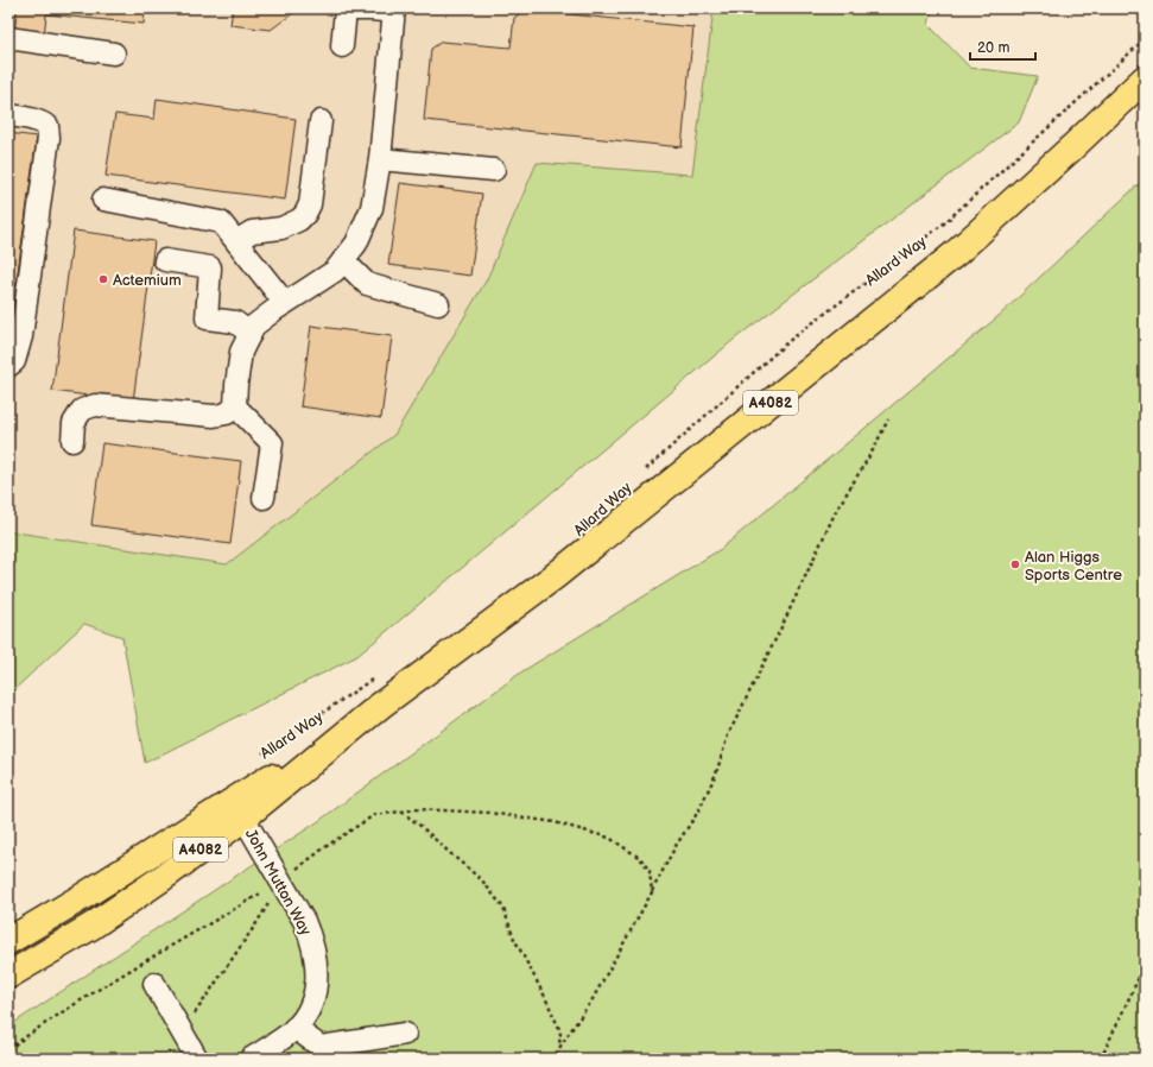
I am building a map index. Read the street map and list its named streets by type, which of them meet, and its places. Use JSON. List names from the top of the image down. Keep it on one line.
{"streets":{"main road":["Allard Way","A4082"],"street":["John Mutton Way"]},"crossings":[["Allard Way","John Mutton Way"]],"places":["Actemium","Alan Higgs Sports Centre"],"scale_bar":"20 m"}
